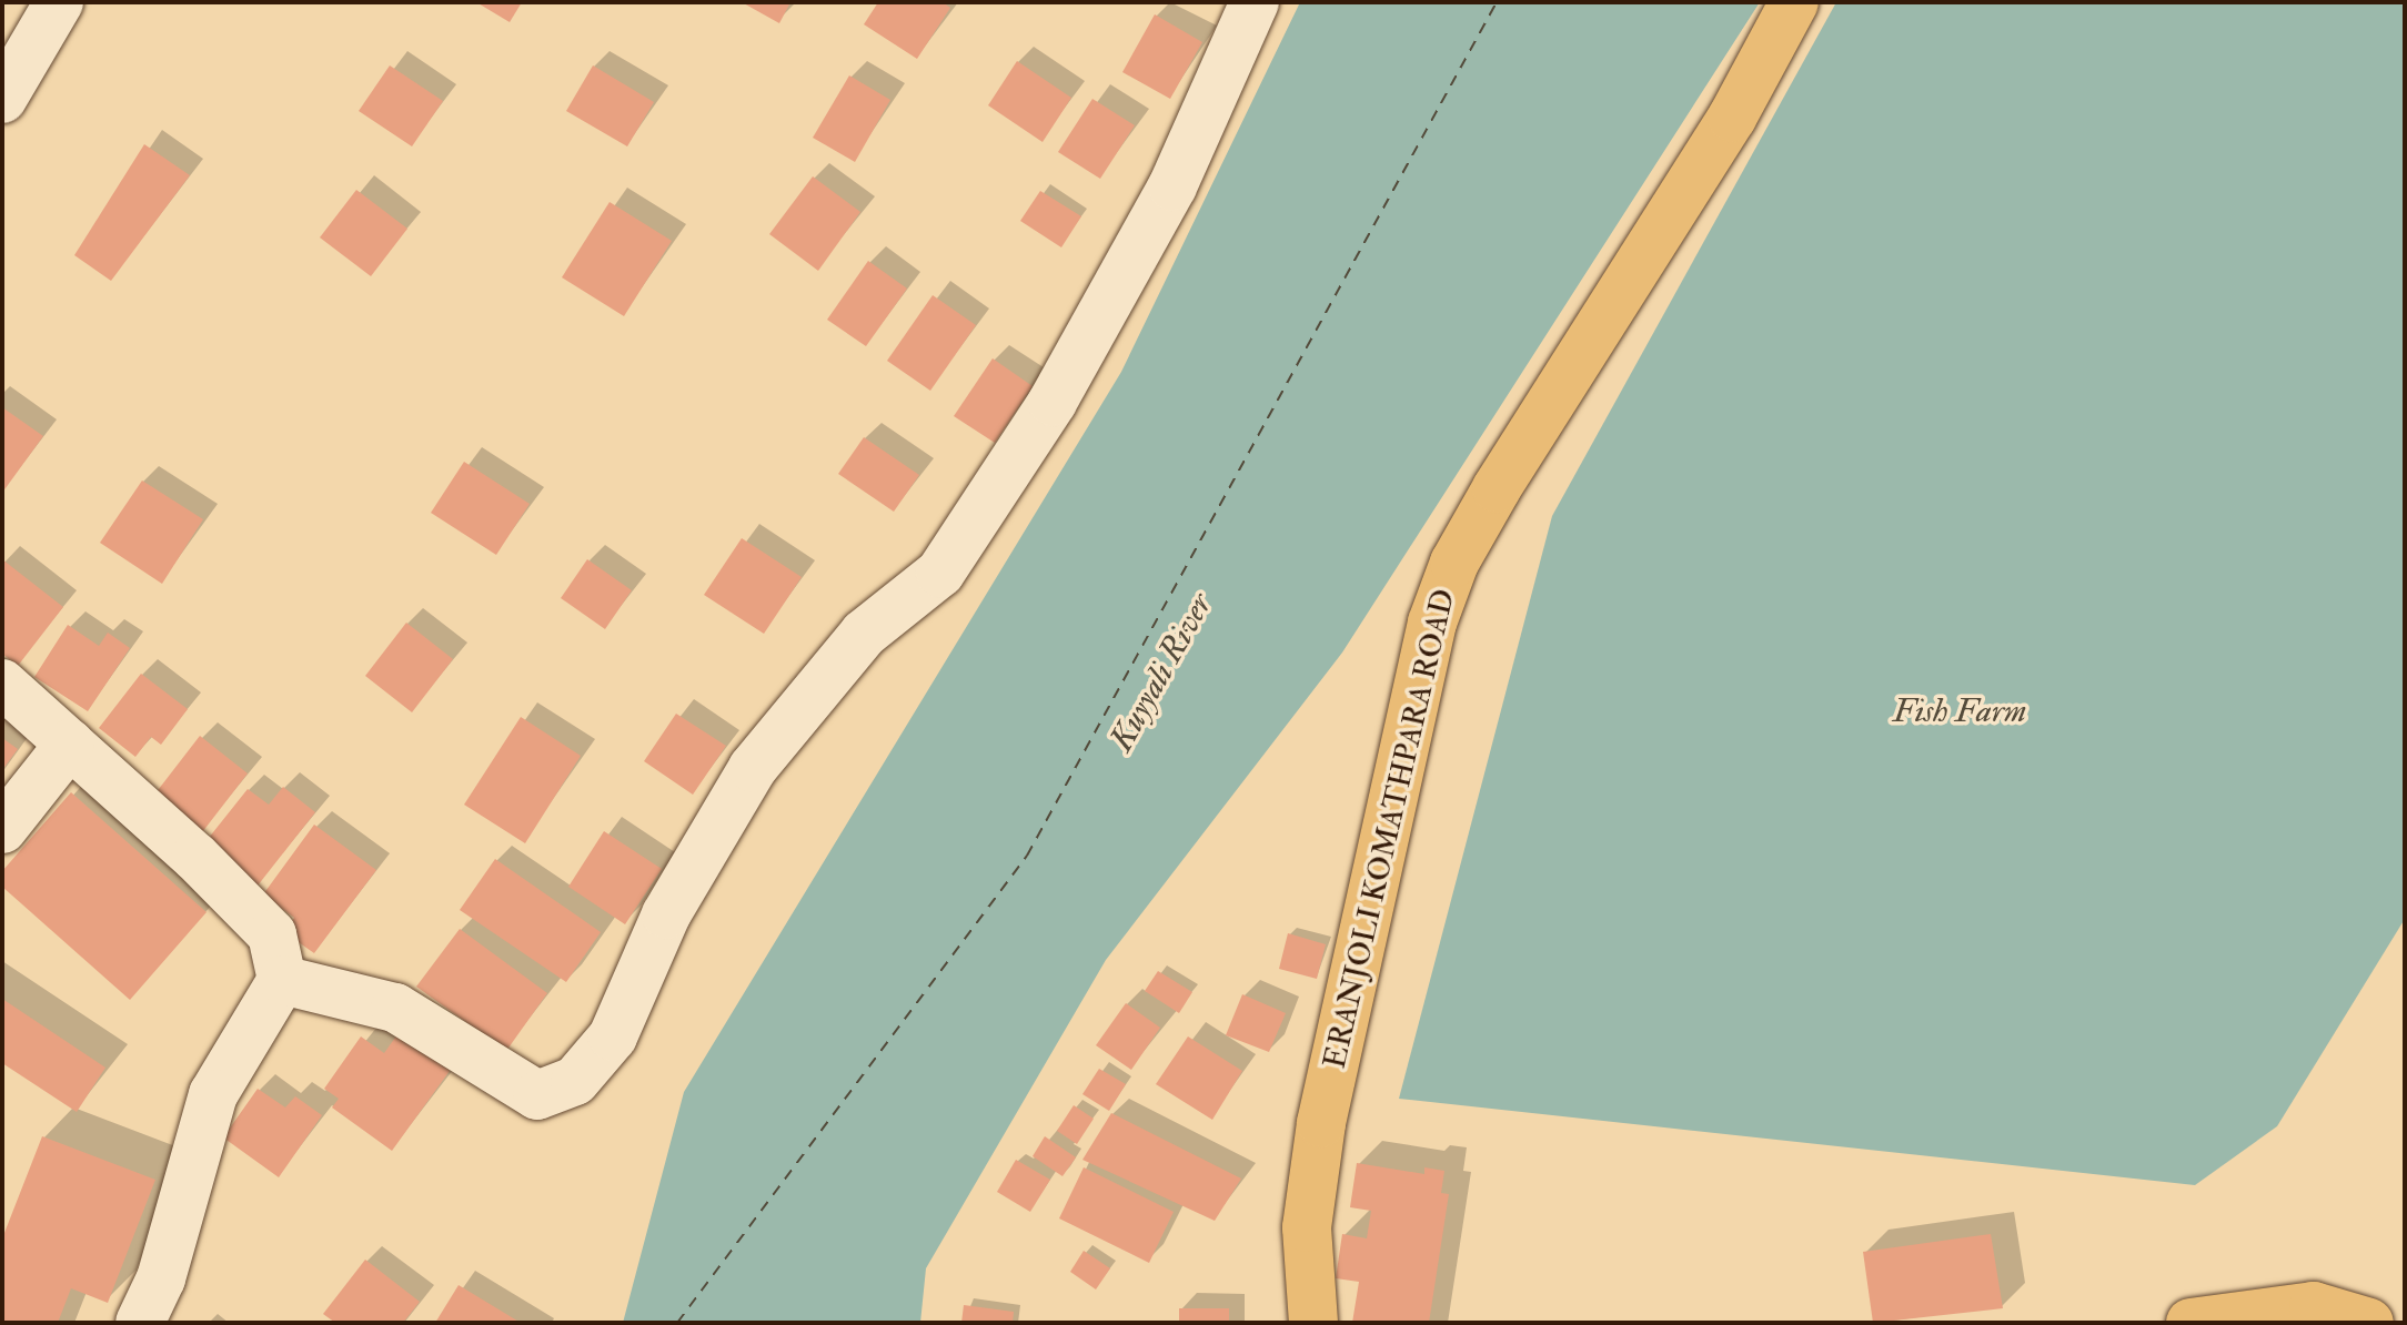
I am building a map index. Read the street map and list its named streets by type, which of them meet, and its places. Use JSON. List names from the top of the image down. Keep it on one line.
{"streets":{"main road":["ERANJOLI KOMATHPARA ROAD"]},"water":["Kuyyali River","Fish Farm"]}
